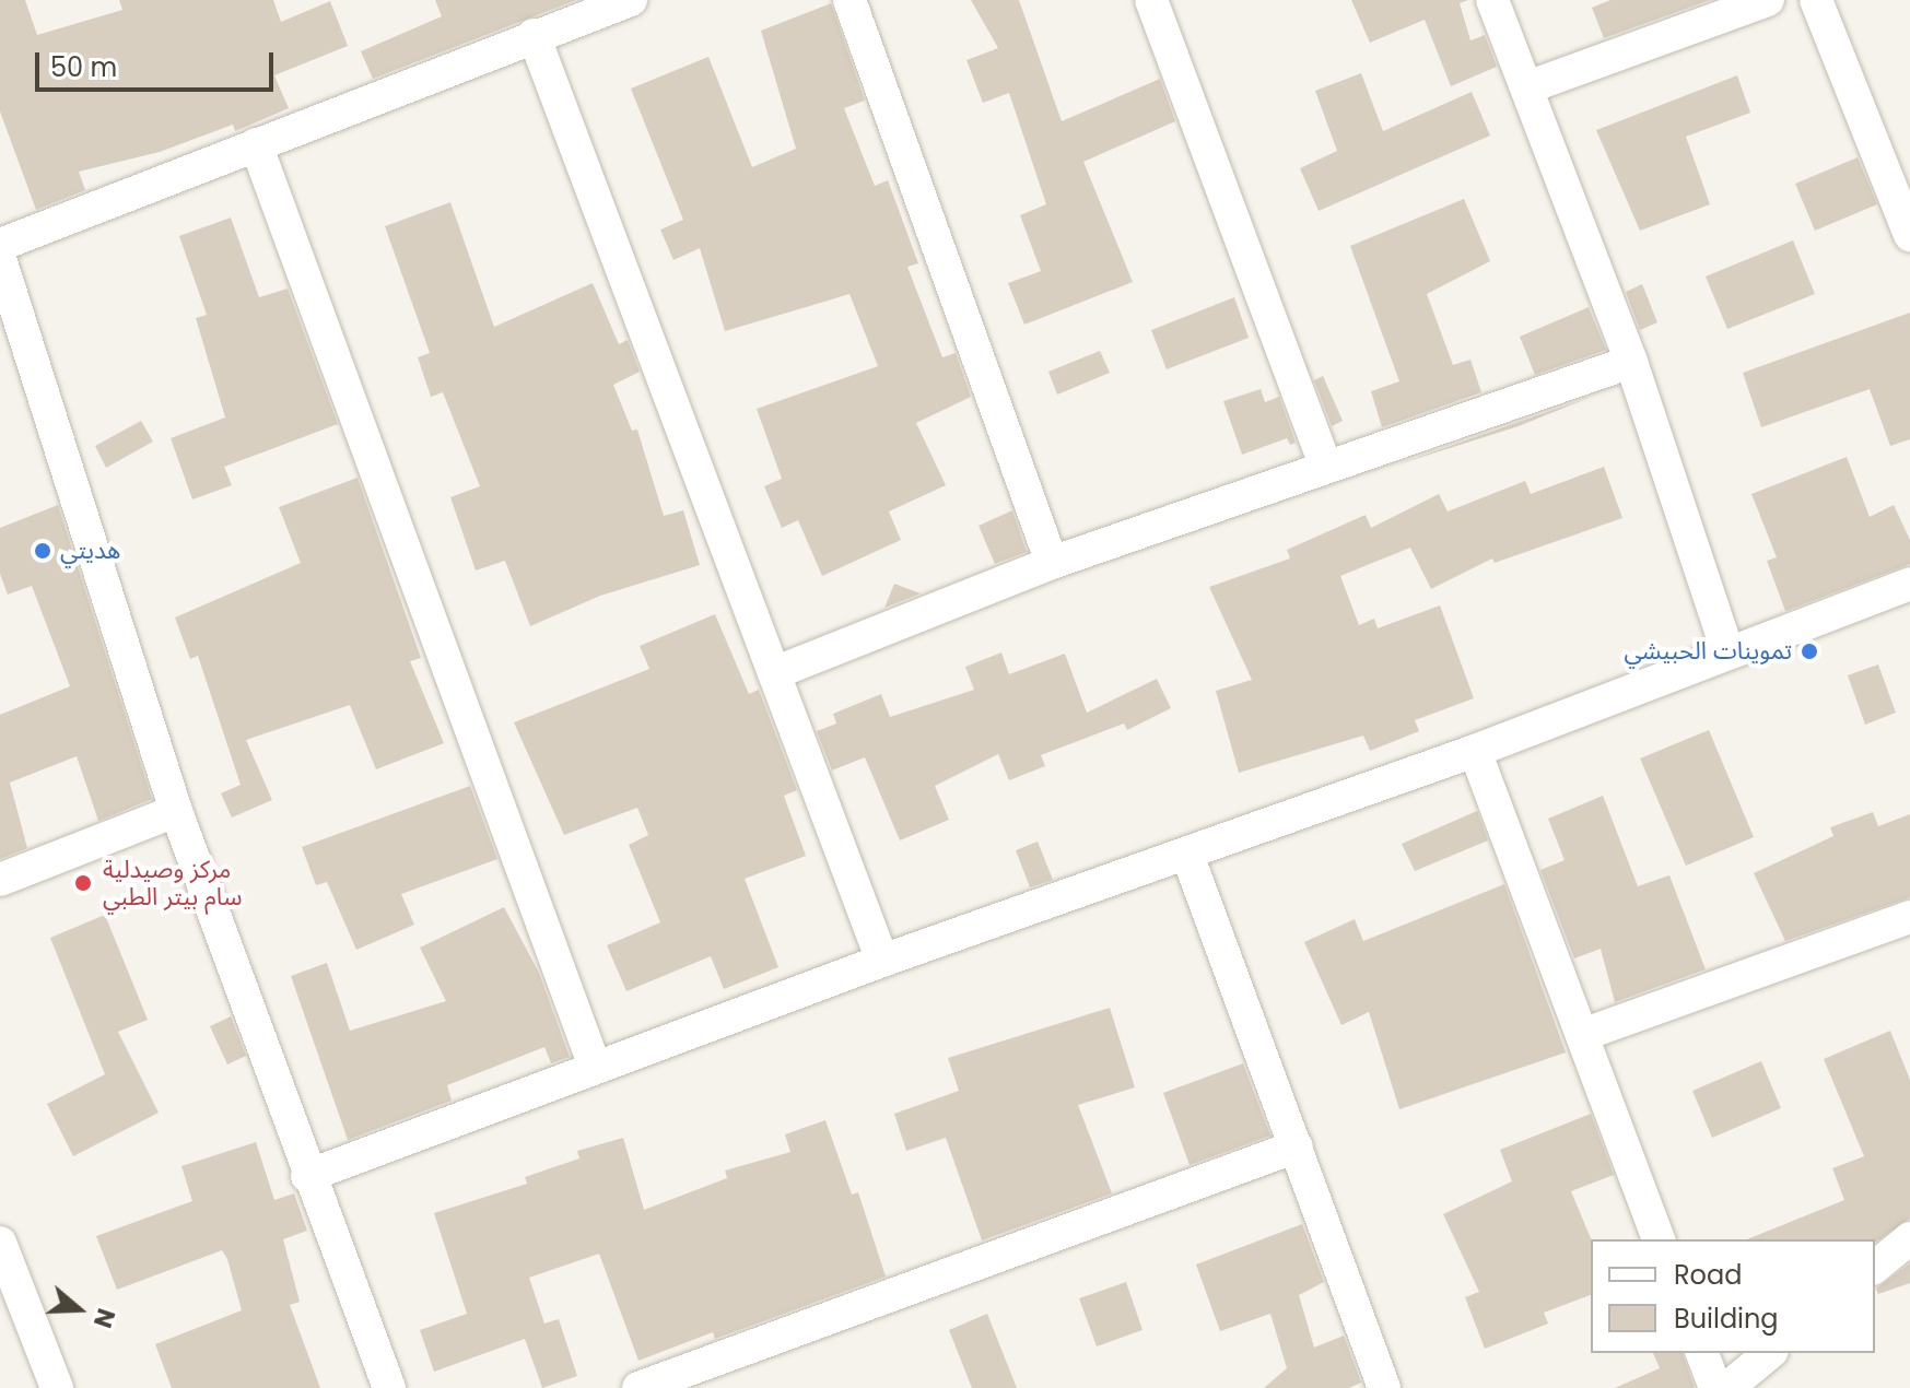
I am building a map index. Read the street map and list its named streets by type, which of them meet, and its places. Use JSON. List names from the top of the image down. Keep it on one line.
{"places":["هديتي","تموينات الحبيشي","مركز وصيدلية سام بيتر الطبي"],"legend":["Road","Building"],"scale_bar":"50 m","north":"right"}
